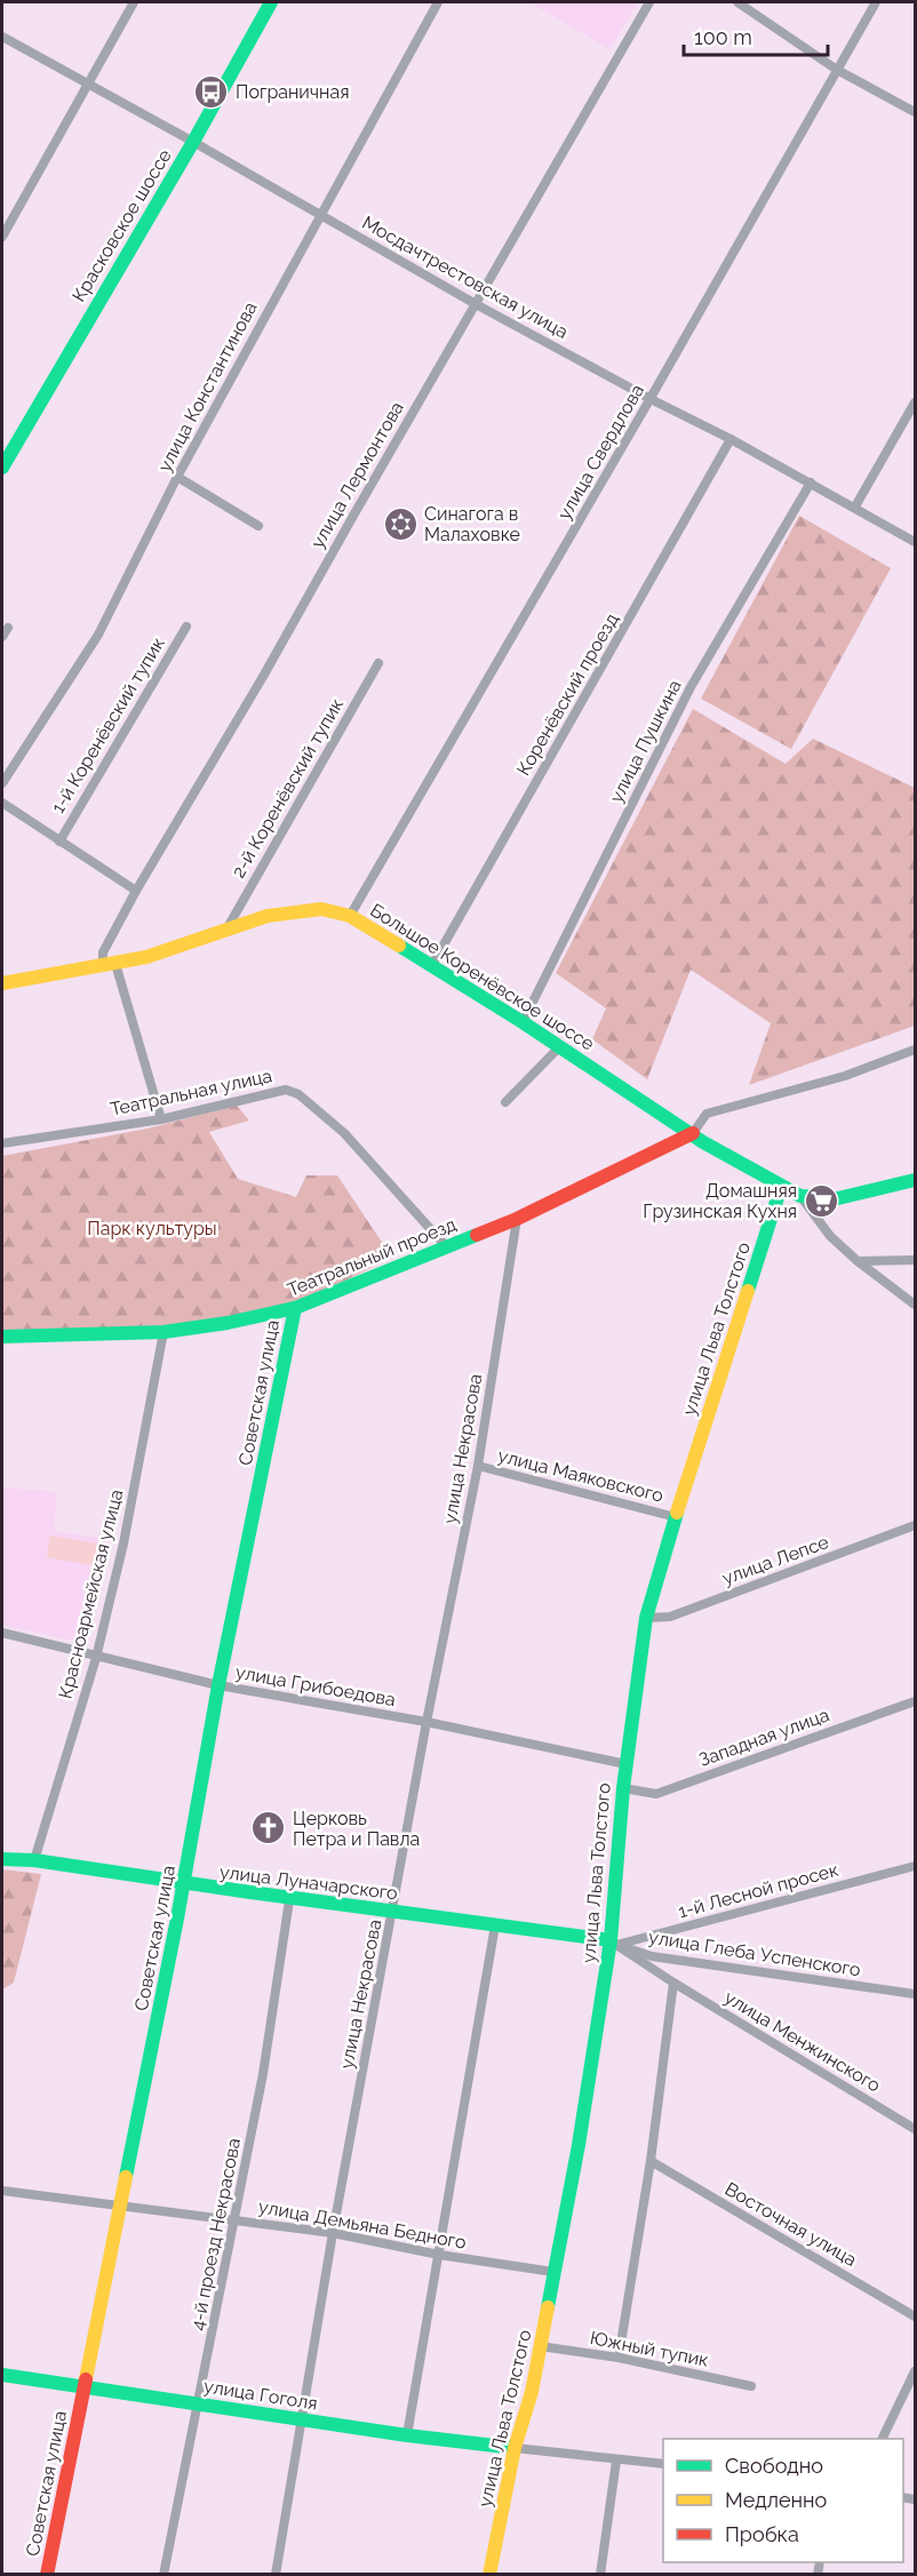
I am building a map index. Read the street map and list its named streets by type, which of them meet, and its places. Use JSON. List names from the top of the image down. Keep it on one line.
{"streets":{"street":["Красковское шоссе","Мосдачтрестовская улица","улица Константинова","улица Свердлова","улица Лермонтова","Коренёвский проезд","1-й Коренёвский тупик","улица Пушкина","2-й Коренёвский тупик","Большое Коренёвское шоссе","Театральная улица","Театральный проезд","улица Льва Толстого","Советская улица","улица Некрасова","улица Маяковского","улица Лепсе","Красноармейская улица","улица Грибоедова","Западная улица","улица Луначарского","1-й Лесной просек","улица Глеба Успенского","улица Менжинского","улица Демьяна Бедного","Восточная улица","4-й проезд Некрасова","Южный тупик","улица Гоголя"]},"crossings":[["Красковское шоссе","Мосдачтрестовская улица"],["Мосдачтрестовская улица","улица Константинова"],["Мосдачтрестовская улица","улица Свердлова"],["Мосдачтрестовская улица","улица Лермонтова"],["Мосдачтрестовская улица","Коренёвский проезд"],["Мосдачтрестовская улица","улица Пушкина"],["улица Свердлова","Большое Коренёвское шоссе"],["улица Лермонтова","Большое Коренёвское шоссе"],["Коренёвский проезд","Большое Коренёвское шоссе"],["улица Пушкина","Большое Коренёвское шоссе"],["2-й Коренёвский тупик","Большое Коренёвское шоссе"],["Большое Коренёвское шоссе","Театральный проезд"],["Большое Коренёвское шоссе","улица Льва Толстого"],["Театральная улица","Театральный проезд"],["Театральный проезд","Советская улица"],["Театральный проезд","улица Некрасова"],["Театральный проезд","Красноармейская улица"],["улица Льва Толстого","улица Маяковского"],["улица Льва Толстого","улица Лепсе"],["улица Льва Толстого","улица Грибоедова"],["улица Льва Толстого","Западная улица"],["улица Льва Толстого","улица Луначарского"],["улица Льва Толстого","1-й Лесной просек"],["улица Льва Толстого","улица Глеба Успенского"],["улица Льва Толстого","улица Демьяна Бедного"],["улица Льва Толстого","Южный тупик"],["улица Льва Толстого","улица Гоголя"],["Советская улица","улица Грибоедова"],["Советская улица","улица Луначарского"],["Советская улица","улица Демьяна Бедного"],["Советская улица","улица Гоголя"],["улица Некрасова","улица Маяковского"],["улица Некрасова","улица Грибоедова"],["улица Некрасова","улица Луначарского"],["улица Некрасова","улица Демьяна Бедного"],["улица Некрасова","улица Гоголя"],["Красноармейская улица","улица Грибоедова"],["Красноармейская улица","улица Луначарского"],["улица Луначарского","1-й Лесной просек"],["улица Луначарского","улица Глеба Успенского"],["улица Луначарского","4-й проезд Некрасова"],["1-й Лесной просек","улица Глеба Успенского"],["улица Глеба Успенского","улица Менжинского"],["улица Демьяна Бедного","4-й проезд Некрасова"],["4-й проезд Некрасова","улица Гоголя"]],"parks":["Парк культуры"],"places":{"bus stop":["Пограничная"],"synagogue":["Синагога в Малаховке"],"supermarket":["Домашняя Грузинская Кухня"],"church":["Церковь Петра и Павла"]},"legend":["Свободно","Медленно","Пробка"],"scale_bar":"100 m"}
